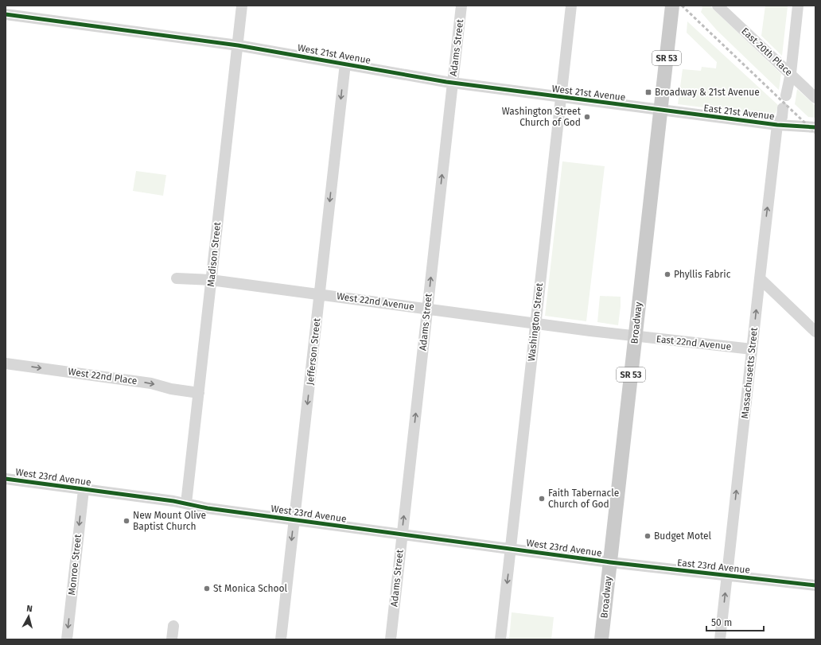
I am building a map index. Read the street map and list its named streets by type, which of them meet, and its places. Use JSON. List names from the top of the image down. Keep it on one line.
{"streets":{"main road":["SR 53","Broadway"],"street":["Adams Street","East 20th Place","West 21st Avenue","East 21st Avenue","Madison Street","West 22nd Avenue","Washington Street","East 22nd Avenue","Jefferson Street","Massachusetts Street","West 22nd Place","West 23rd Avenue","Monroe Street","East 23rd Avenue"]},"crossings":[["Adams Street","West 21st Avenue"],["Adams Street","West 22nd Avenue"],["Adams Street","West 23rd Avenue"],["West 21st Avenue","East 21st Avenue"],["West 21st Avenue","Madison Street"],["West 21st Avenue","Washington Street"],["West 21st Avenue","Broadway"],["West 21st Avenue","Jefferson Street"],["East 21st Avenue","Broadway"],["East 21st Avenue","Massachusetts Street"],["Madison Street","West 22nd Avenue"],["Madison Street","West 22nd Place"],["Madison Street","West 23rd Avenue"],["West 22nd Avenue","Washington Street"],["West 22nd Avenue","Broadway"],["West 22nd Avenue","East 22nd Avenue"],["West 22nd Avenue","Jefferson Street"],["Washington Street","West 23rd Avenue"],["Broadway","East 22nd Avenue"],["Broadway","West 23rd Avenue"],["Broadway","East 23rd Avenue"],["East 22nd Avenue","Massachusetts Street"],["Jefferson Street","West 23rd Avenue"],["Massachusetts Street","East 23rd Avenue"],["West 23rd Avenue","Monroe Street"],["West 23rd Avenue","East 23rd Avenue"]],"one_way":["Adams Street","Jefferson Street","Massachusetts Street","West 22nd Place","Monroe Street"],"places":{"transit":["Broadway & 21st Avenue"],"other":["Washington Street Church of God","Phyllis Fabric","Faith Tabernacle Church of God","New Mount Olive Baptist Church","Budget Motel","St Monica School"]},"scale_bar":"50 m","north":"top"}
